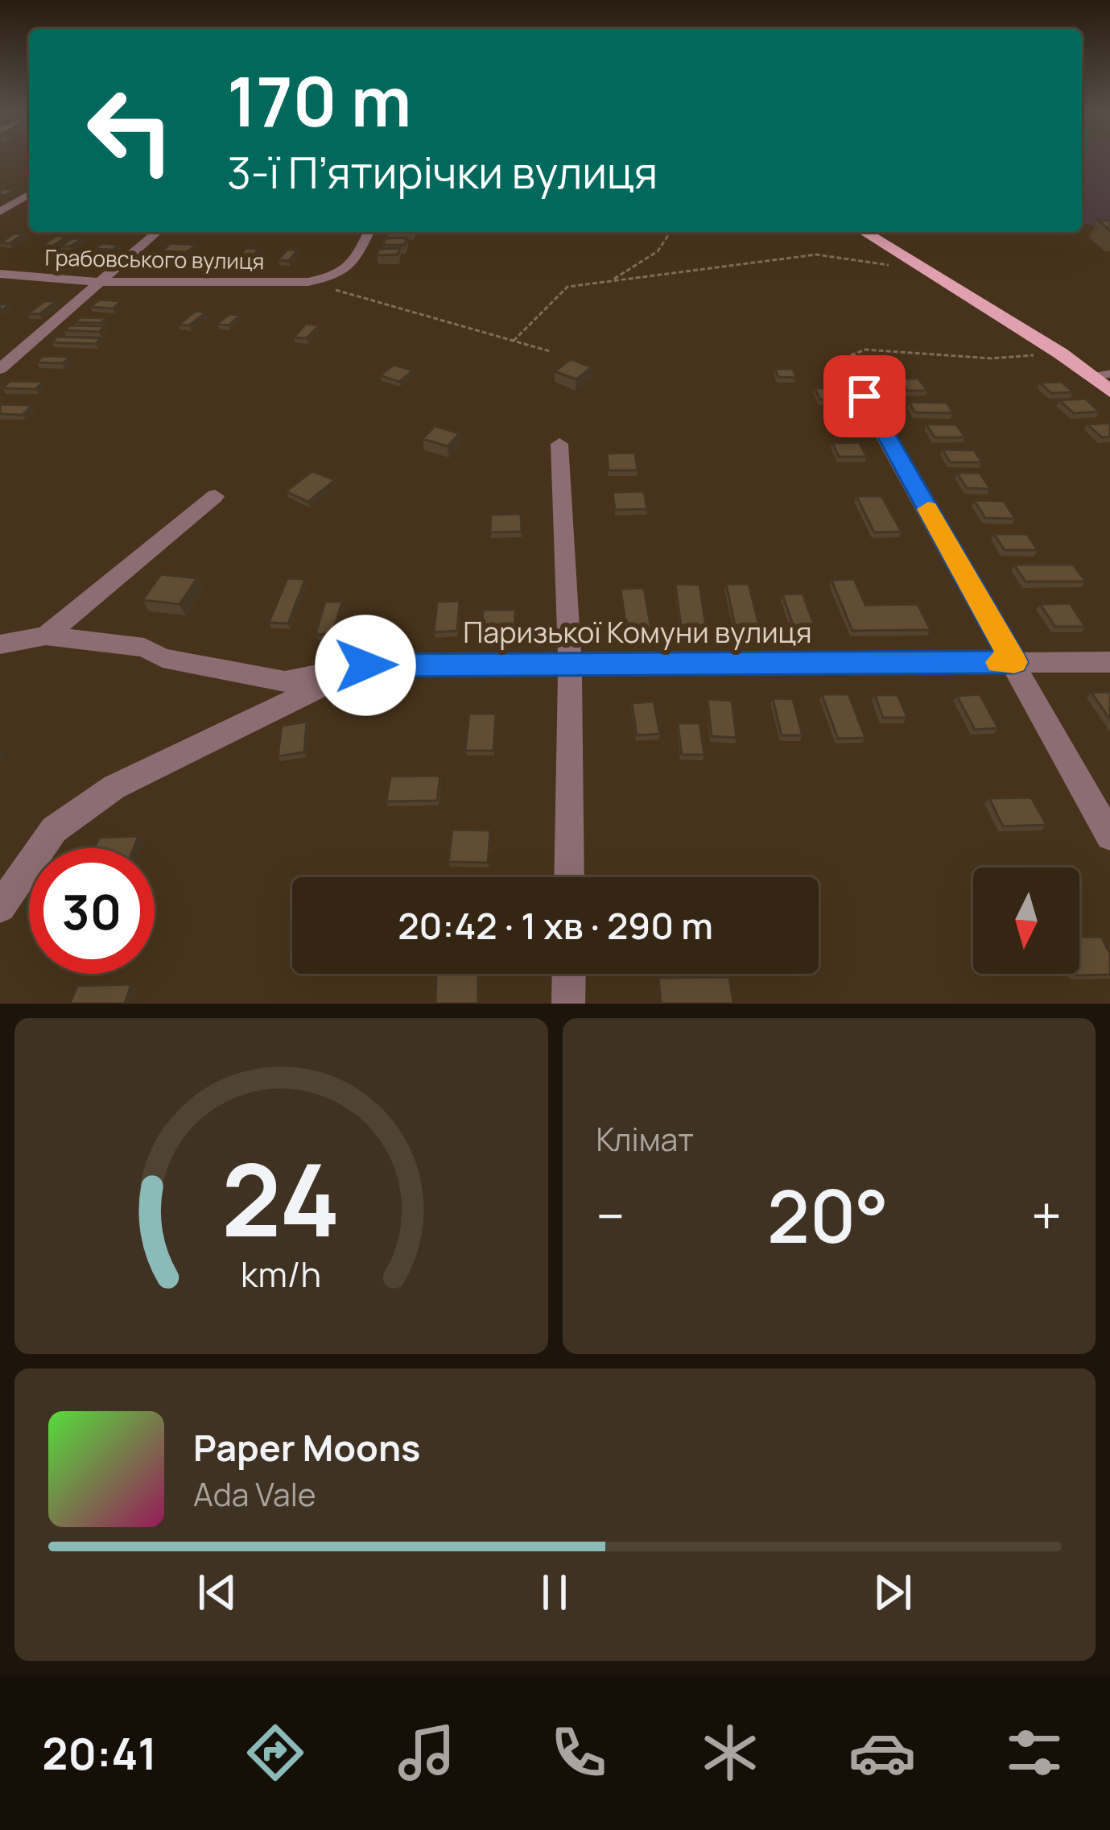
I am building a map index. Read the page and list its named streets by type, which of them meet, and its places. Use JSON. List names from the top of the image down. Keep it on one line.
{"streets":{"street":["Грабовського вулиця","Паризької Комуни вулиця"]},"north":"bottom","page":{"turn":["170 m","3-ї П’ятирічки вулиця"],"limit":"30","trip":"20:42 · 1 хв · 290 m","tile":"Клімат","heat":["−","20°","+"],"song":["Paper Moons","Ada Vale"],"tabs":"20:41","gauge":["24","km/h"]}}
